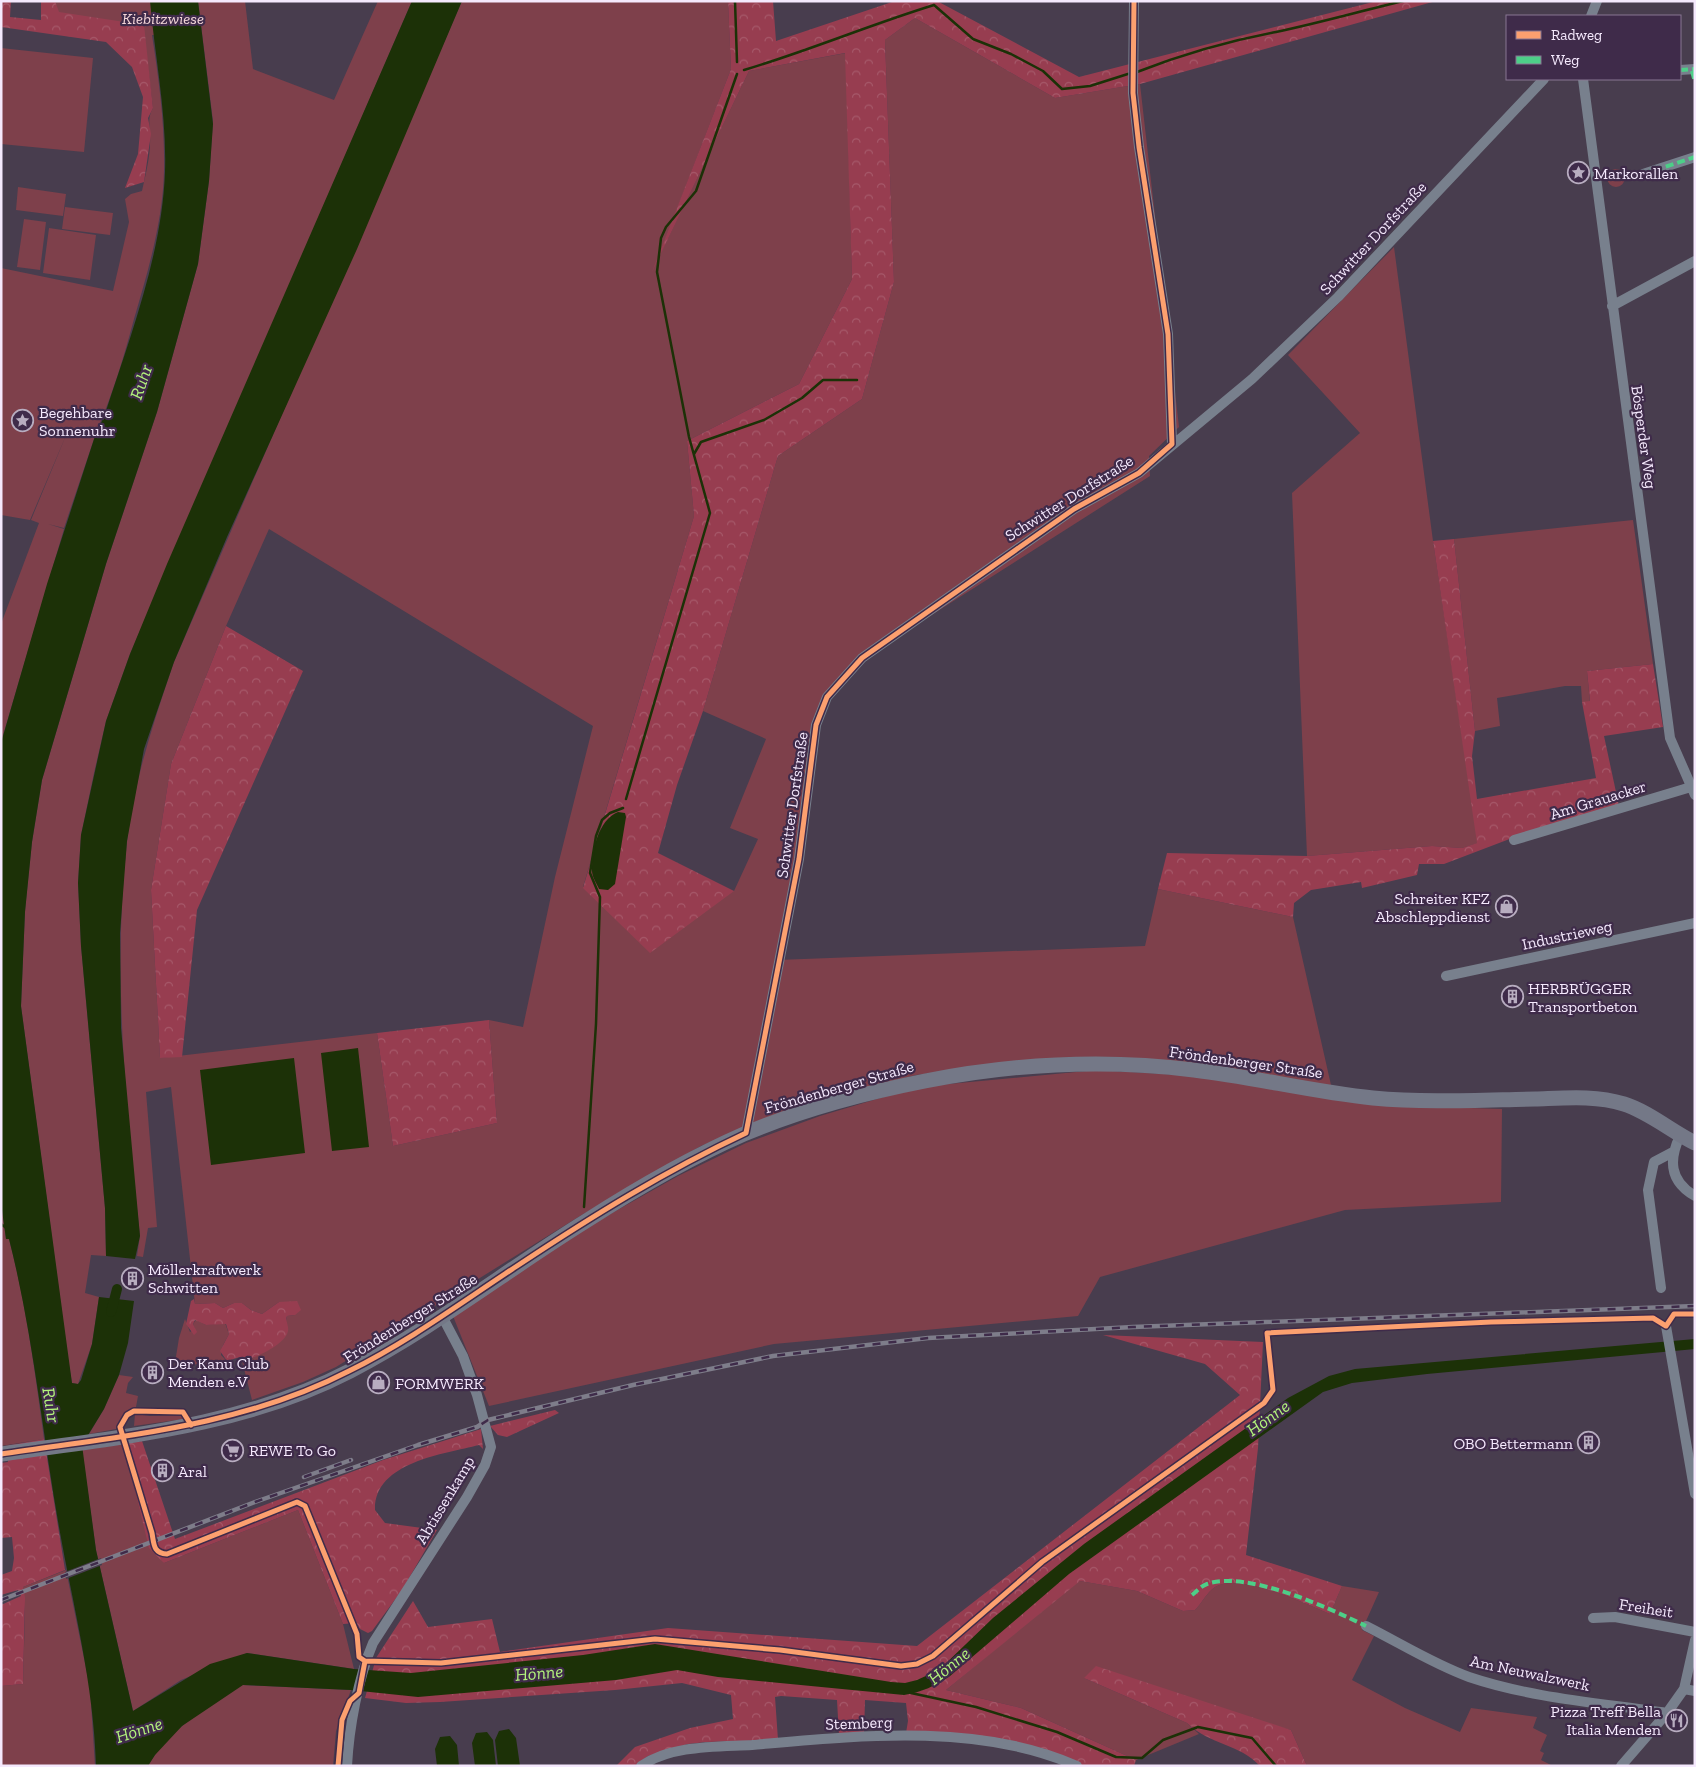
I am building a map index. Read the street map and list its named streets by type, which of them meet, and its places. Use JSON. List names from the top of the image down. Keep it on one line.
{"streets":{"main road":["Fröndenberger Straße"],"street":["Schwitter Dorfstraße","Bösperder Weg","Am Grauacker","Industrieweg","Abtissenkamp","Freiheit","Am Neuwalzwerk","Stemberg"]},"crossings":[["Schwitter Dorfstraße","Fröndenberger Straße"],["Bösperder Weg","Am Grauacker"],["Fröndenberger Straße","Abtissenkamp"]],"water":["Ruhr","Hönne"],"parks":["Kiebitzwiese"],"places":{"place":["Markorallen","Begehbare Sonnenuhr"],"shop":["Schreiter KFZ Abschleppdienst","FORMWERK"],"building":["HERBRÜGGER Transportbeton","Möllerkraftwerk Schwitten","Der Kanu Club Menden e.V","OBO Bettermann","Aral"],"supermarket":["REWE To Go"],"restaurant":["Pizza Treff Bella Italia Menden"]},"legend":["Radweg","Weg"]}
